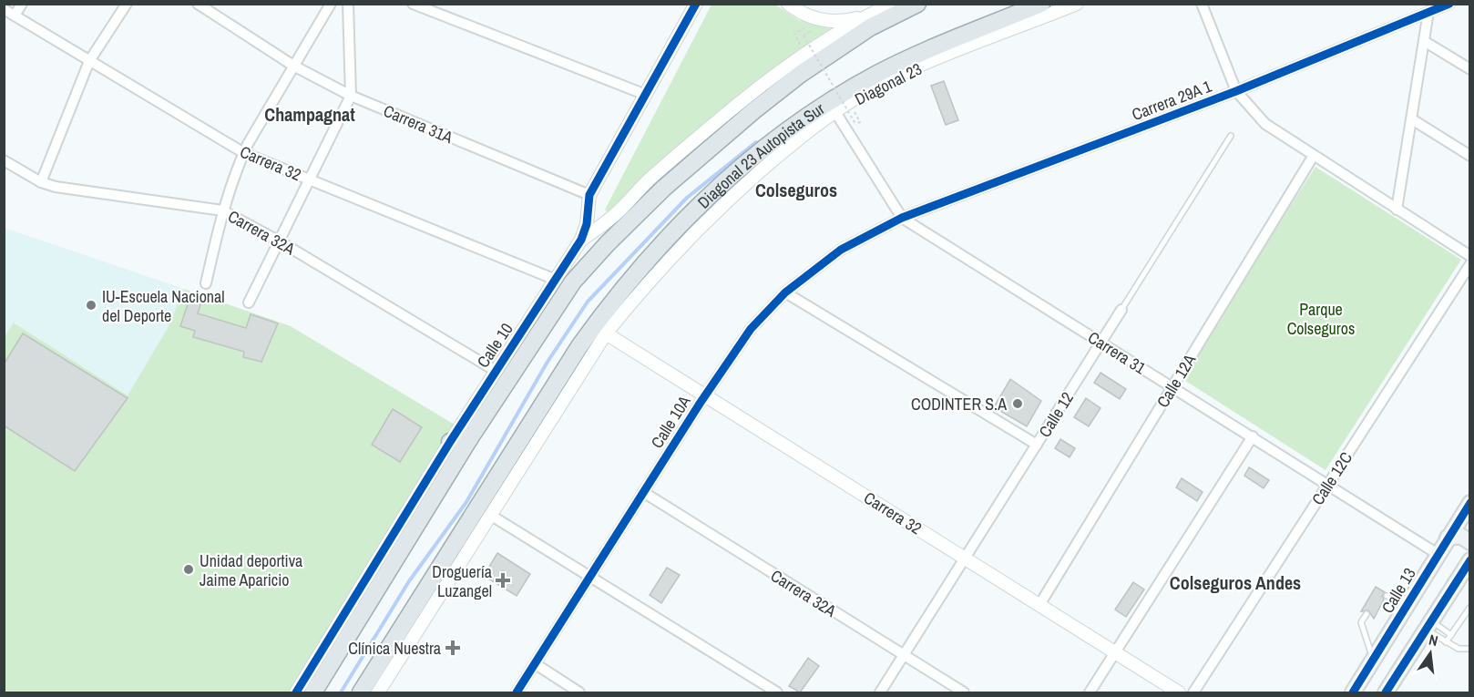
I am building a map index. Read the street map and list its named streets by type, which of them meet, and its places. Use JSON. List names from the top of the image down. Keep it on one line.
{"streets":{"main road":["Diagonal 23 Autopista Sur","Calle 10","Calle 13"],"street":["Diagonal 23","Carrera 29A 1","Carrera 31A","Carrera 32","Carrera 32A","Carrera 31","Calle 12A","Calle 12","Calle 10A","Calle 12C"]},"crossings":[["Diagonal 23","Carrera 32"],["Diagonal 23","Carrera 31"],["Carrera 29A 1","Carrera 31"],["Carrera 29A 1","Calle 10A"],["Carrera 31A","Calle 10"],["Carrera 32","Calle 10"],["Carrera 32","Calle 12A"],["Carrera 32","Calle 12"],["Carrera 32","Calle 10A"],["Carrera 32A","Calle 10"],["Carrera 32A","Calle 12"],["Carrera 32A","Calle 10A"],["Carrera 31","Calle 12A"],["Carrera 31","Calle 12"],["Carrera 31","Calle 10A"],["Carrera 31","Calle 12C"],["Carrera 31","Calle 13"]],"districts":["Champagnat","Colseguros","Colseguros Andes"],"parks":["Parque Colseguros"],"places":{"other":["IU-Escuela Nacional del Deporte","CODINTER S.A","Unidad deportiva Jaime Aparicio"],"health":["Droguería Luzangel","Clínica Nuestra"]},"north":"top"}
